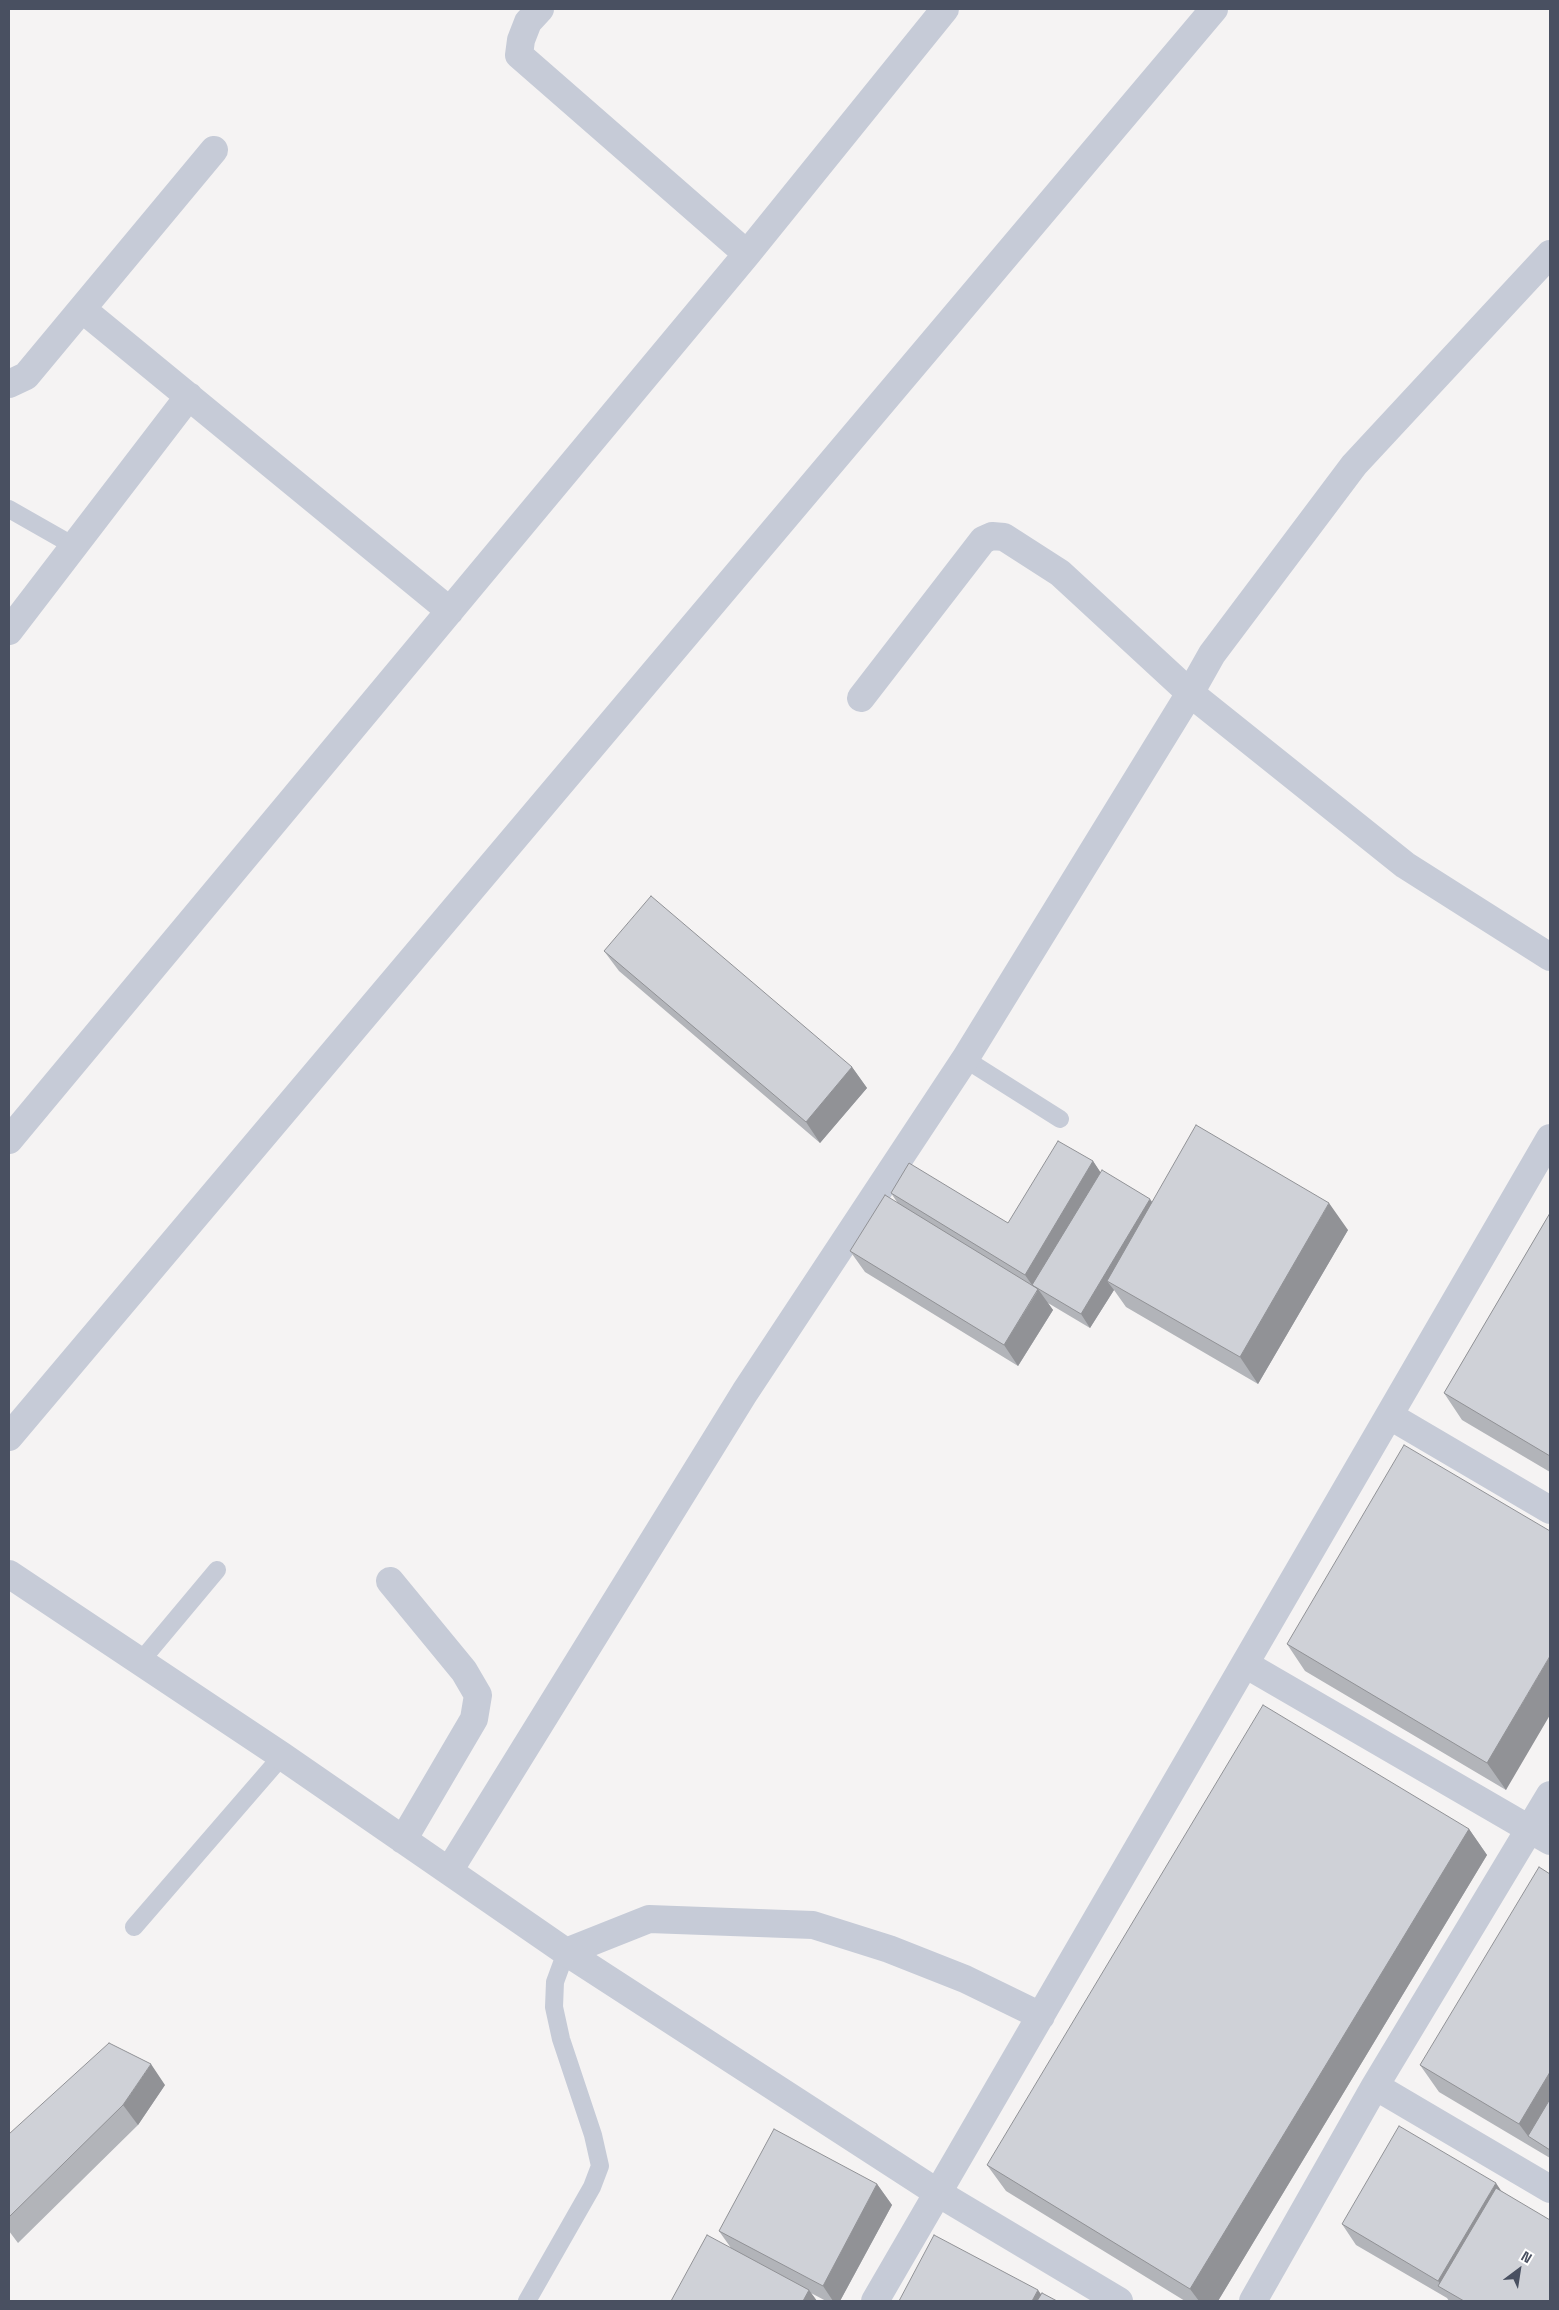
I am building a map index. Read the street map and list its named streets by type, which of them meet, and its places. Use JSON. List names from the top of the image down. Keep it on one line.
{"north":"top right"}
